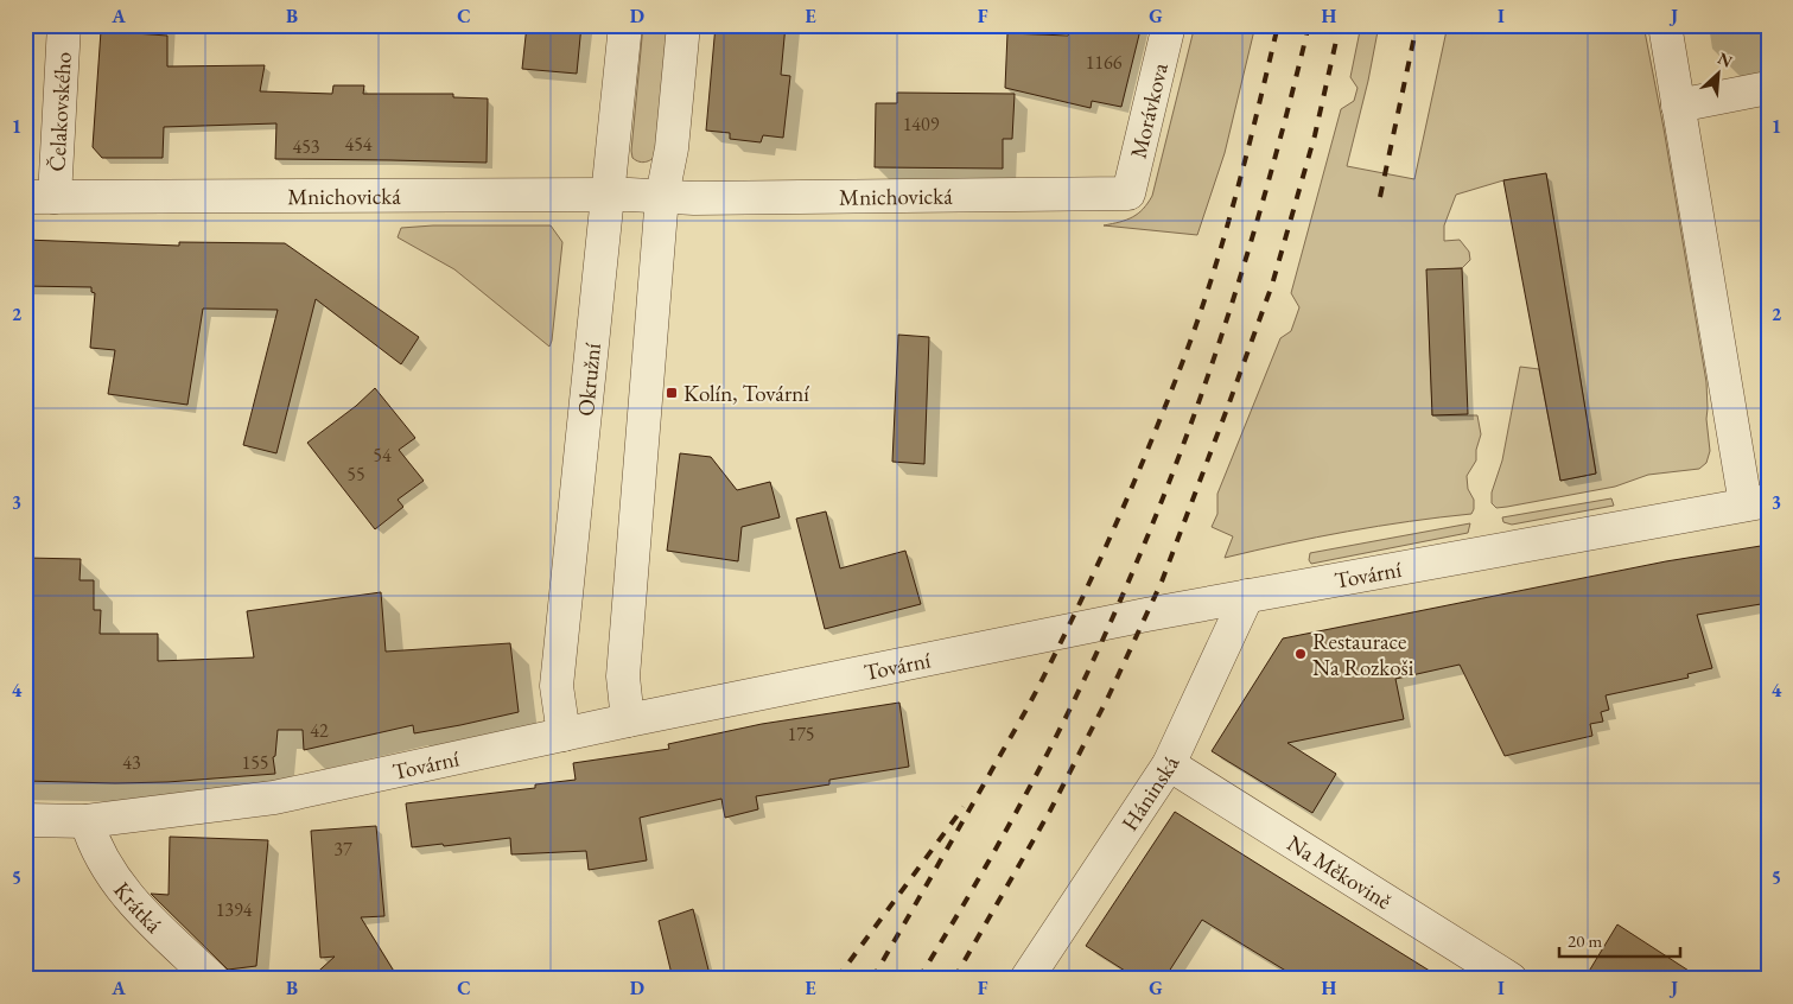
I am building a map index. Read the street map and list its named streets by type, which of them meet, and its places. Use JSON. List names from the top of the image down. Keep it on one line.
{"streets":{"street":["Morávkova","Čelakovského","Mnichovická","Okružní","Tovární","Háninská","Na Měkovině","Krátká"]},"crossings":[["Morávkova","Mnichovická"],["Čelakovského","Mnichovická"],["Mnichovická","Okružní"],["Okružní","Tovární"],["Tovární","Háninská"],["Tovární","Krátká"],["Háninská","Na Měkovině"]],"places":{"transit":["Kolín, Tovární"],"other":["Restaurace Na Rozkoši"]},"house_numbers":["1166","1409","454","453","54","55","42","175","43","155","37","1394"],"scale_bar":"20 m","north":"top right","grid":{"columns":["A","B","C","D","E","F","G","H","I","J"],"rows":["1","2","3","4","5"]}}
